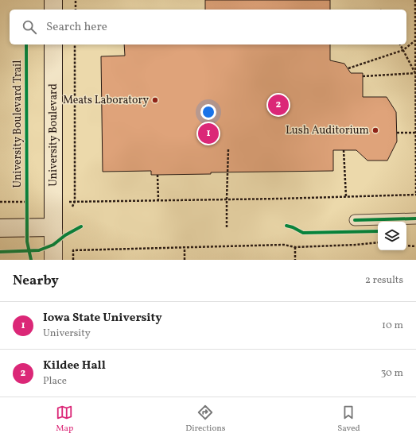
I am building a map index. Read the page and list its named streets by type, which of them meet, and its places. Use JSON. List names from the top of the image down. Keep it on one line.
{"streets":{"main road":["University Boulevard"],"cycle path":["University Boulevard Trail"]},"places":["Meats Laboratory","Lush Auditorium"],"page":{"search":"Search here","pins":["2","1"],"heading":["Nearby","2 results"],"list":[{"mark":"1","name":"Iowa State University","note":"University","value":"10 m"},{"mark":"2","name":"Kildee Hall","note":"Place","value":"30 m"}],"nav":["Map","Directions","Saved"]}}
